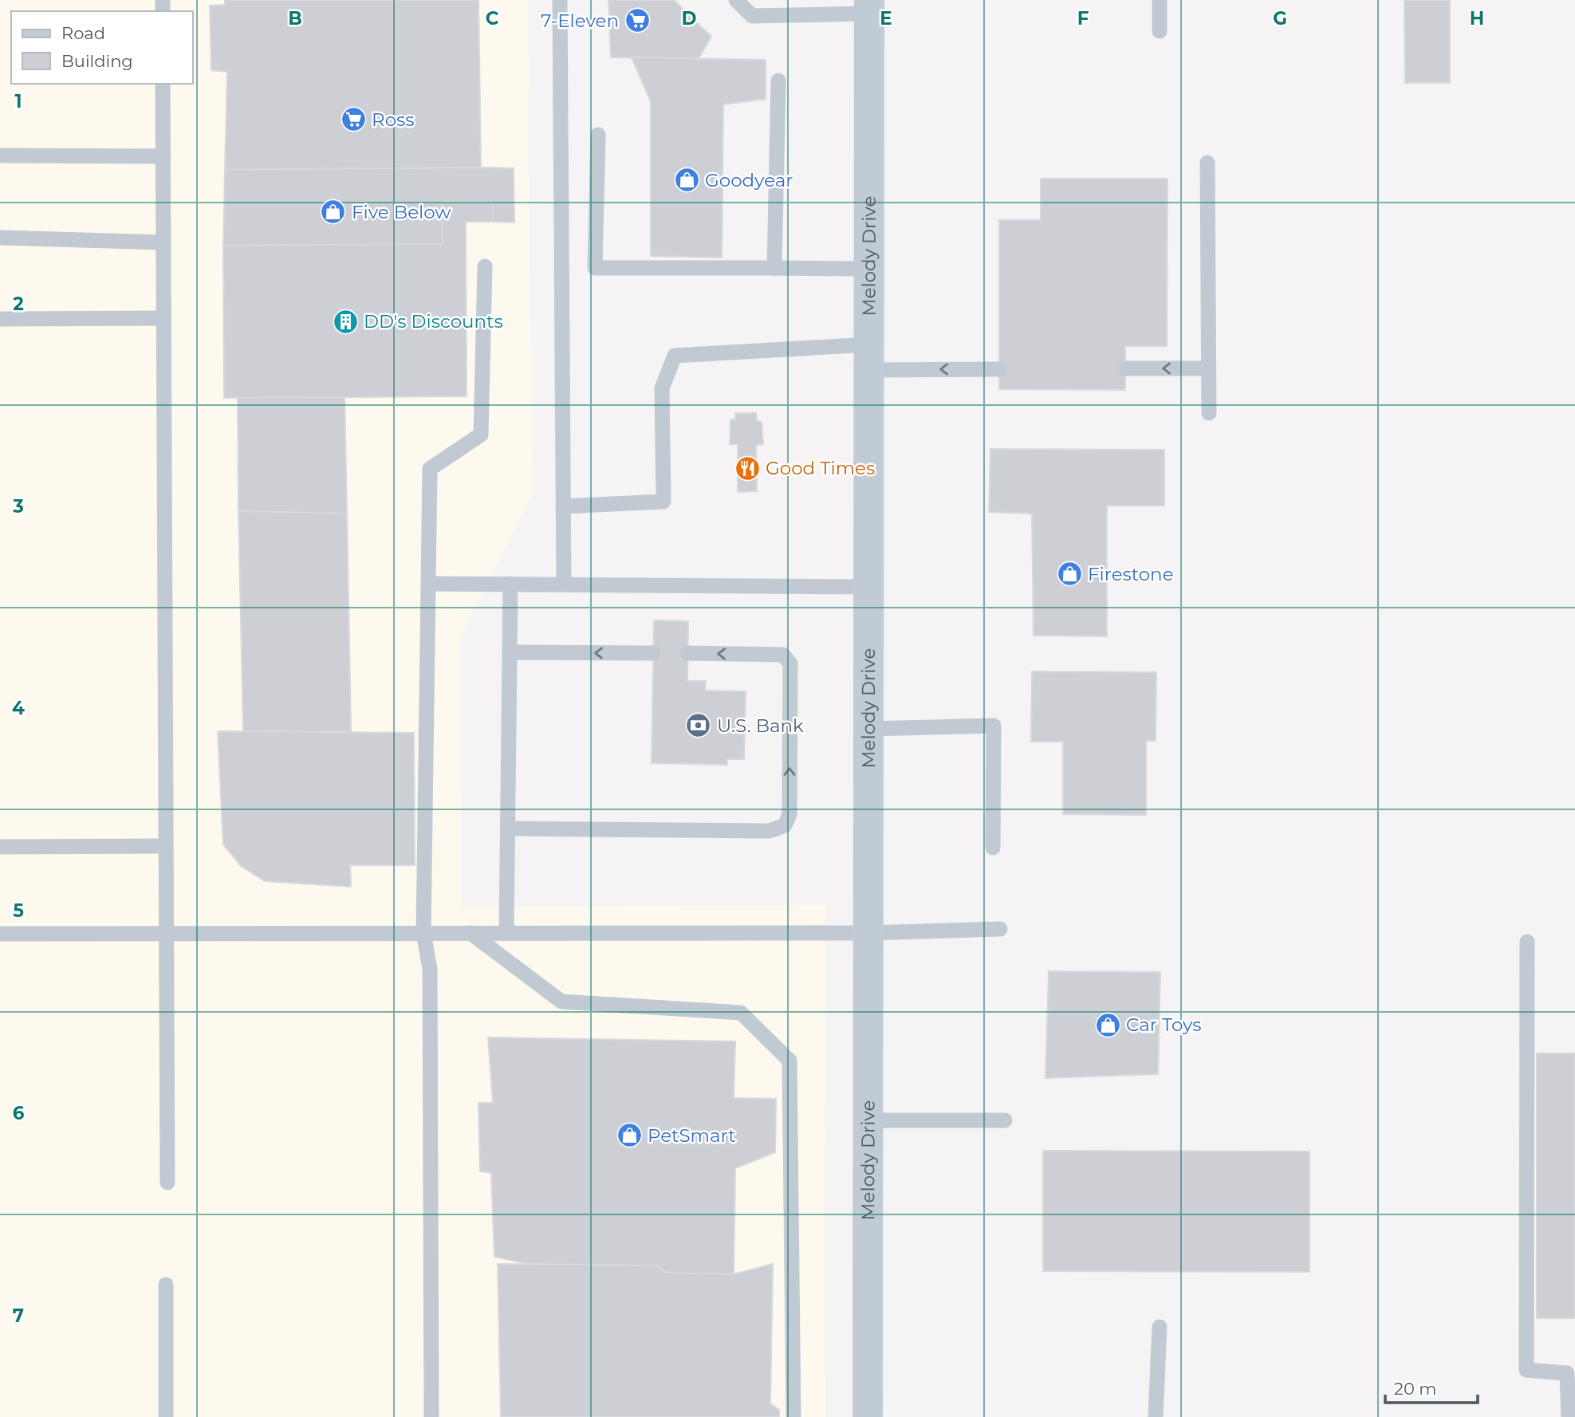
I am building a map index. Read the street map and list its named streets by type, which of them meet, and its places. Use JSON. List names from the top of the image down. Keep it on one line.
{"streets":{"street":["Melody Drive"]},"places":{"supermarket":["7-Eleven","Ross"],"shop":["Goodyear","Five Below","Firestone","Car Toys","PetSmart"],"building":["DD's Discounts"],"restaurant":["Good Times"],"bank":["U.S. Bank"]},"legend":["Road","Building"],"scale_bar":"20 m","grid":{"columns":["B","C","D","E","F","G","H"],"rows":["1","2","3","4","5","6","7"]}}
